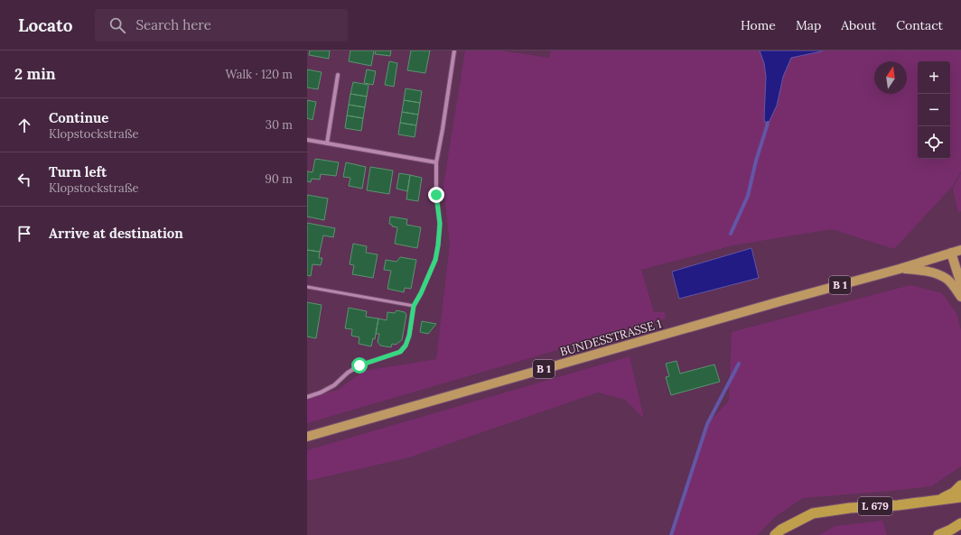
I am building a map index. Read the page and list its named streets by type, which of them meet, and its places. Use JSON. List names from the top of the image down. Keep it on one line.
{"streets":{"highway":["L 679"],"main road":["B 1","BUNDESSTRASSE 1"]},"crossings":[["B 1","BUNDESSTRASSE 1"]],"north":"top","page":{"header":"Locato","search":"Search here","nav":["Home","Map","About","Contact"],"heading":["2 min","Walk · 120 m"],"map_buttons":["+","−"],"list":[["Continue","Klopstockstraße","30 m"],["Turn left","Klopstockstraße","90 m"],"Arrive at destination"]}}
